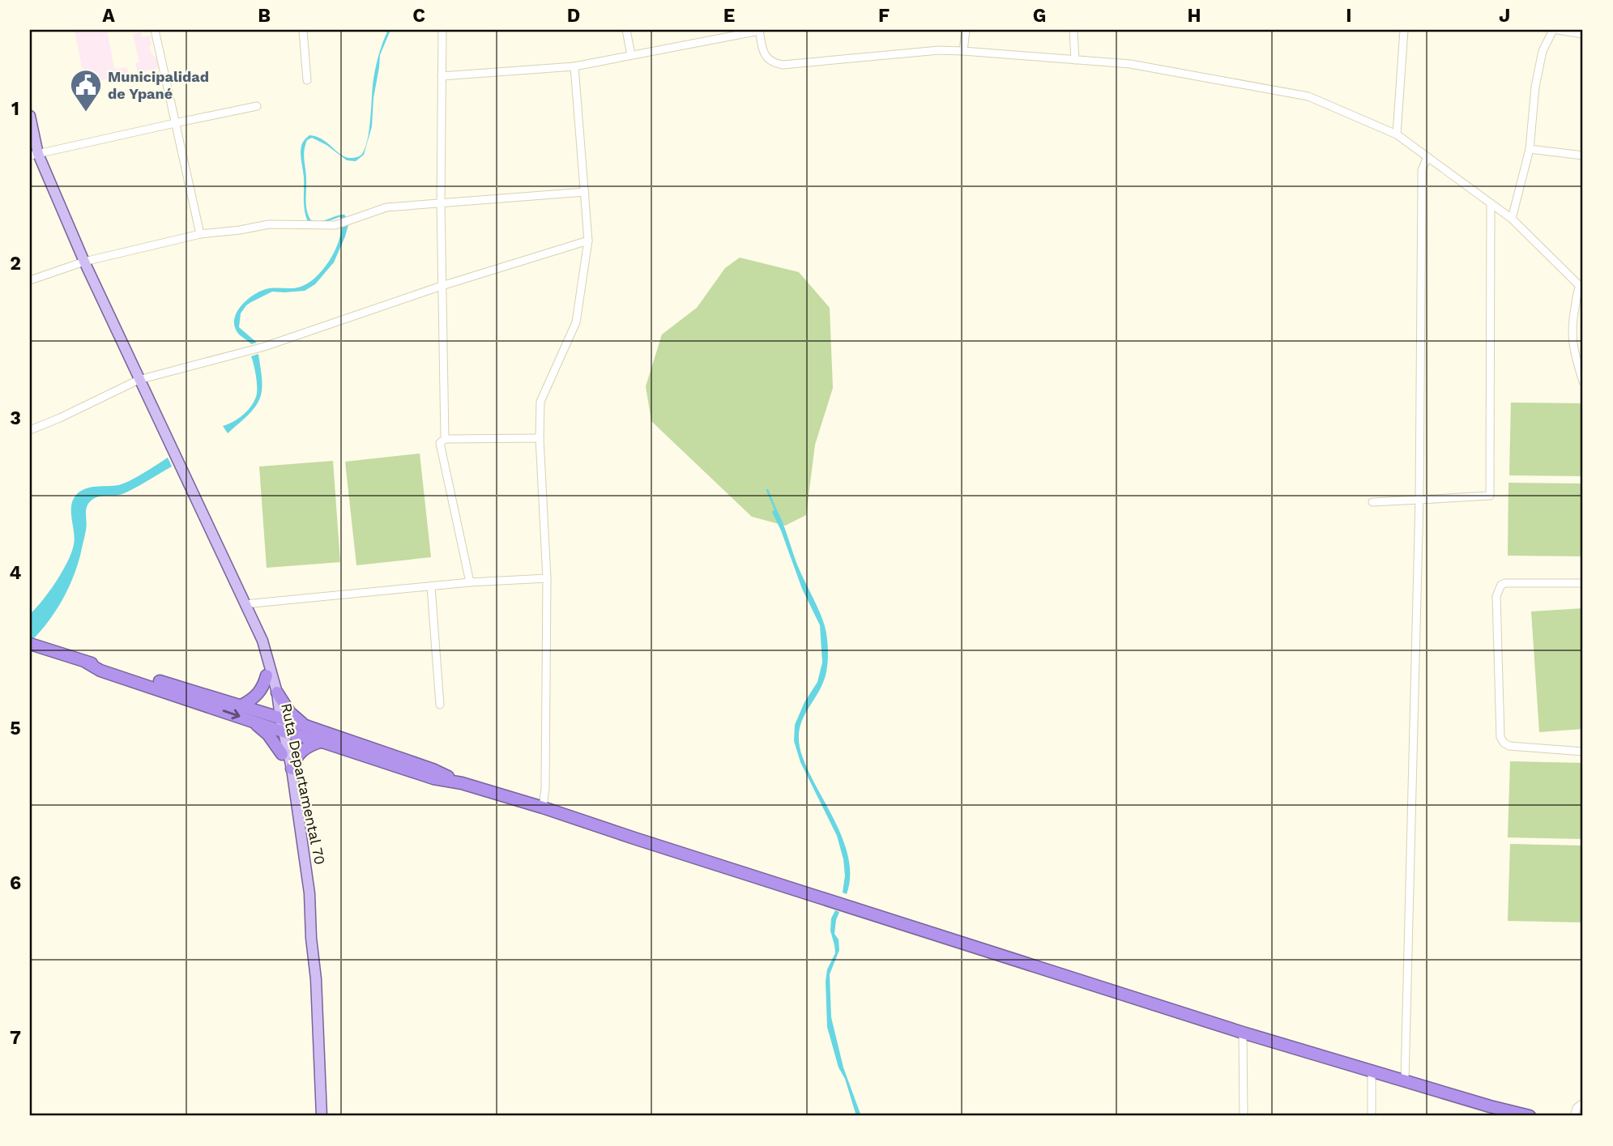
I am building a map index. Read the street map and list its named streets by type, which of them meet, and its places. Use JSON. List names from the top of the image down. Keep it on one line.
{"streets":{"main road":["Ruta Departamental 70"]},"places":{"public building":["Municipalidad de Ypané"]},"grid":{"columns":["A","B","C","D","E","F","G","H","I","J"],"rows":["1","2","3","4","5","6","7"]}}
